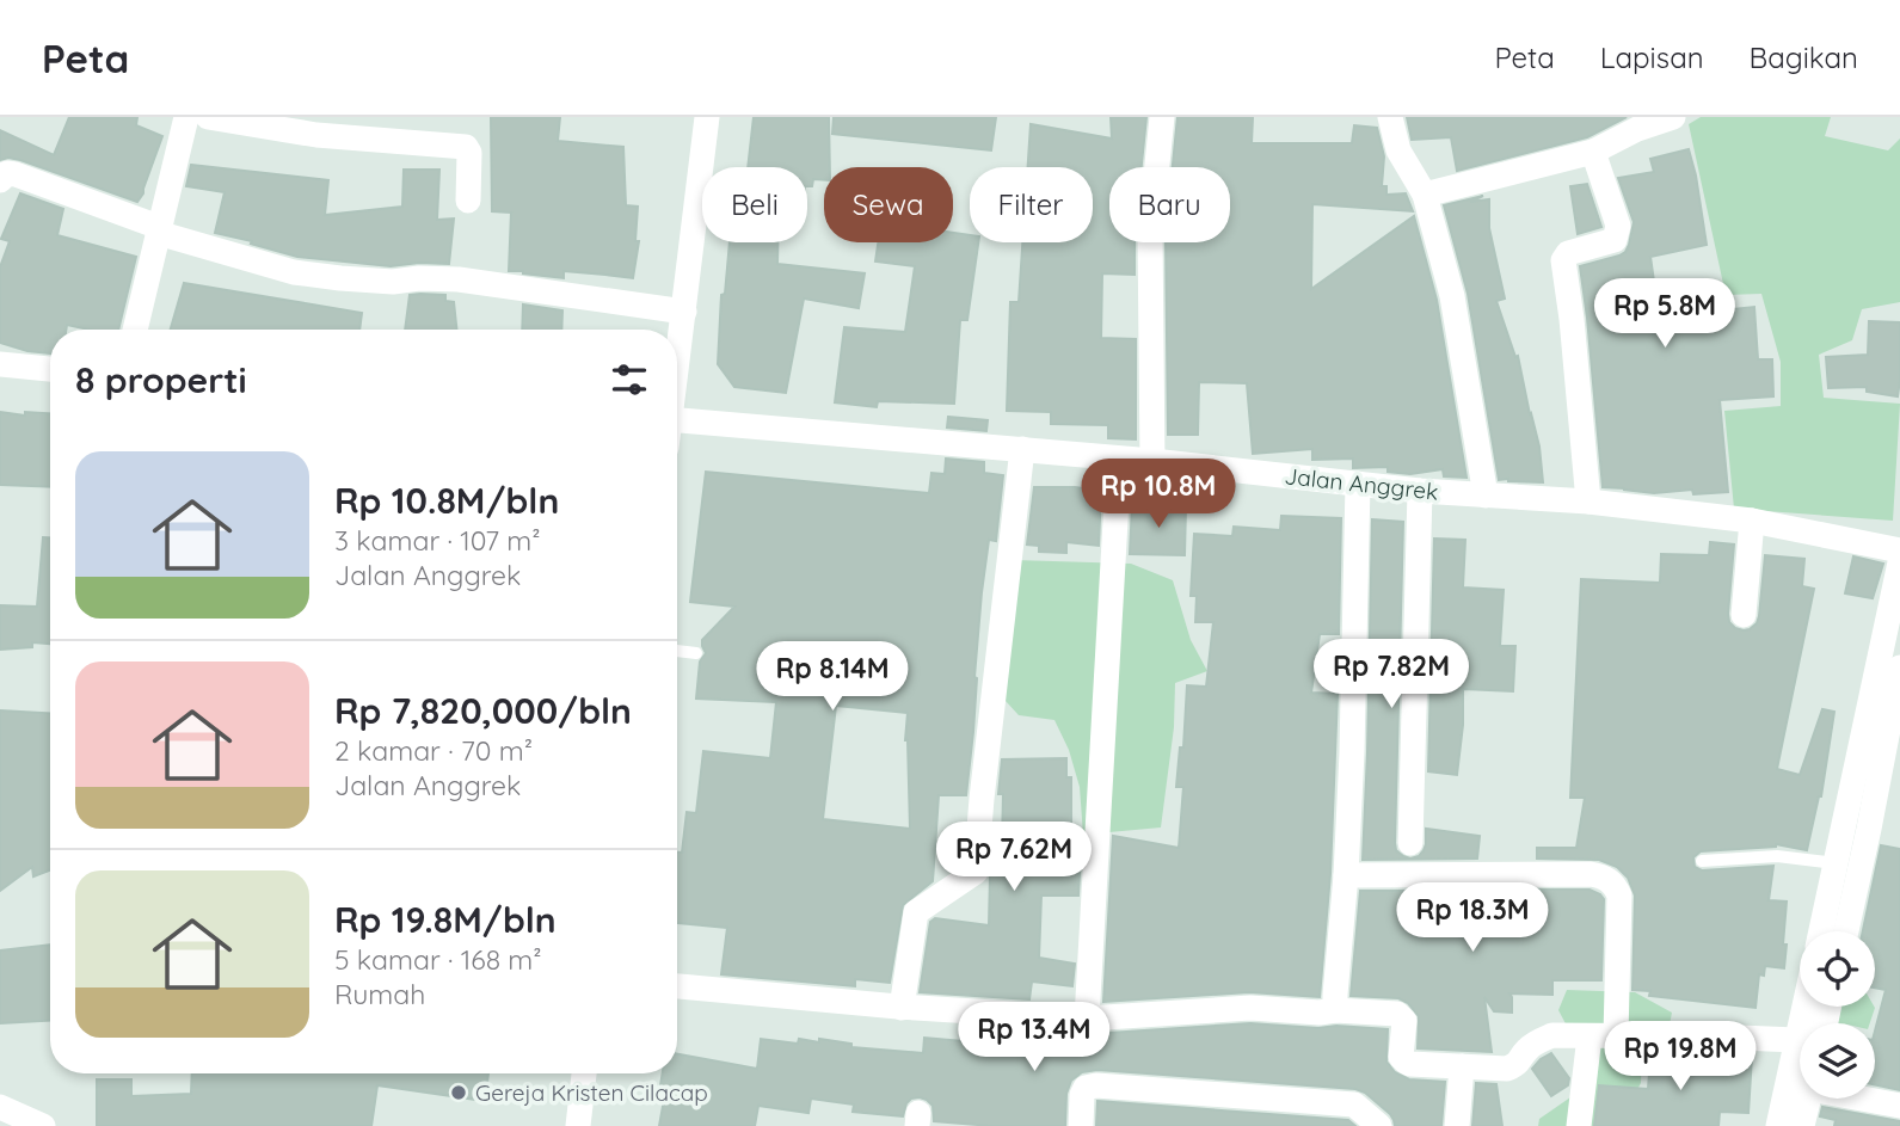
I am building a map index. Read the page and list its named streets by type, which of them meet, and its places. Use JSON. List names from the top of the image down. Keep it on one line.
{"streets":{"street":["Jalan Anggrek"]},"places":["Gereja Kristen Cilacap"],"page":{"header":"Peta","nav":["Peta","Lapisan","Bagikan"],"chip":["Beli","Sewa","Filter","Baru"],"price":["Rp 5.8M","Rp 10.8M","Rp 7.82M","Rp 8.14M","Rp 7.62M","Rp 18.3M","Rp 13.4M","Rp 19.8M"],"heading":"8 properti","list":[{"name":"Rp 10.8M/bln","note":"3 kamar · 107 m² · Jalan Anggrek"},{"name":"Rp 7,820,000/bln","note":"2 kamar · 70 m² · Jalan Anggrek"},{"name":"Rp 19.8M/bln","note":"5 kamar · 168 m² · Rumah"}]}}
